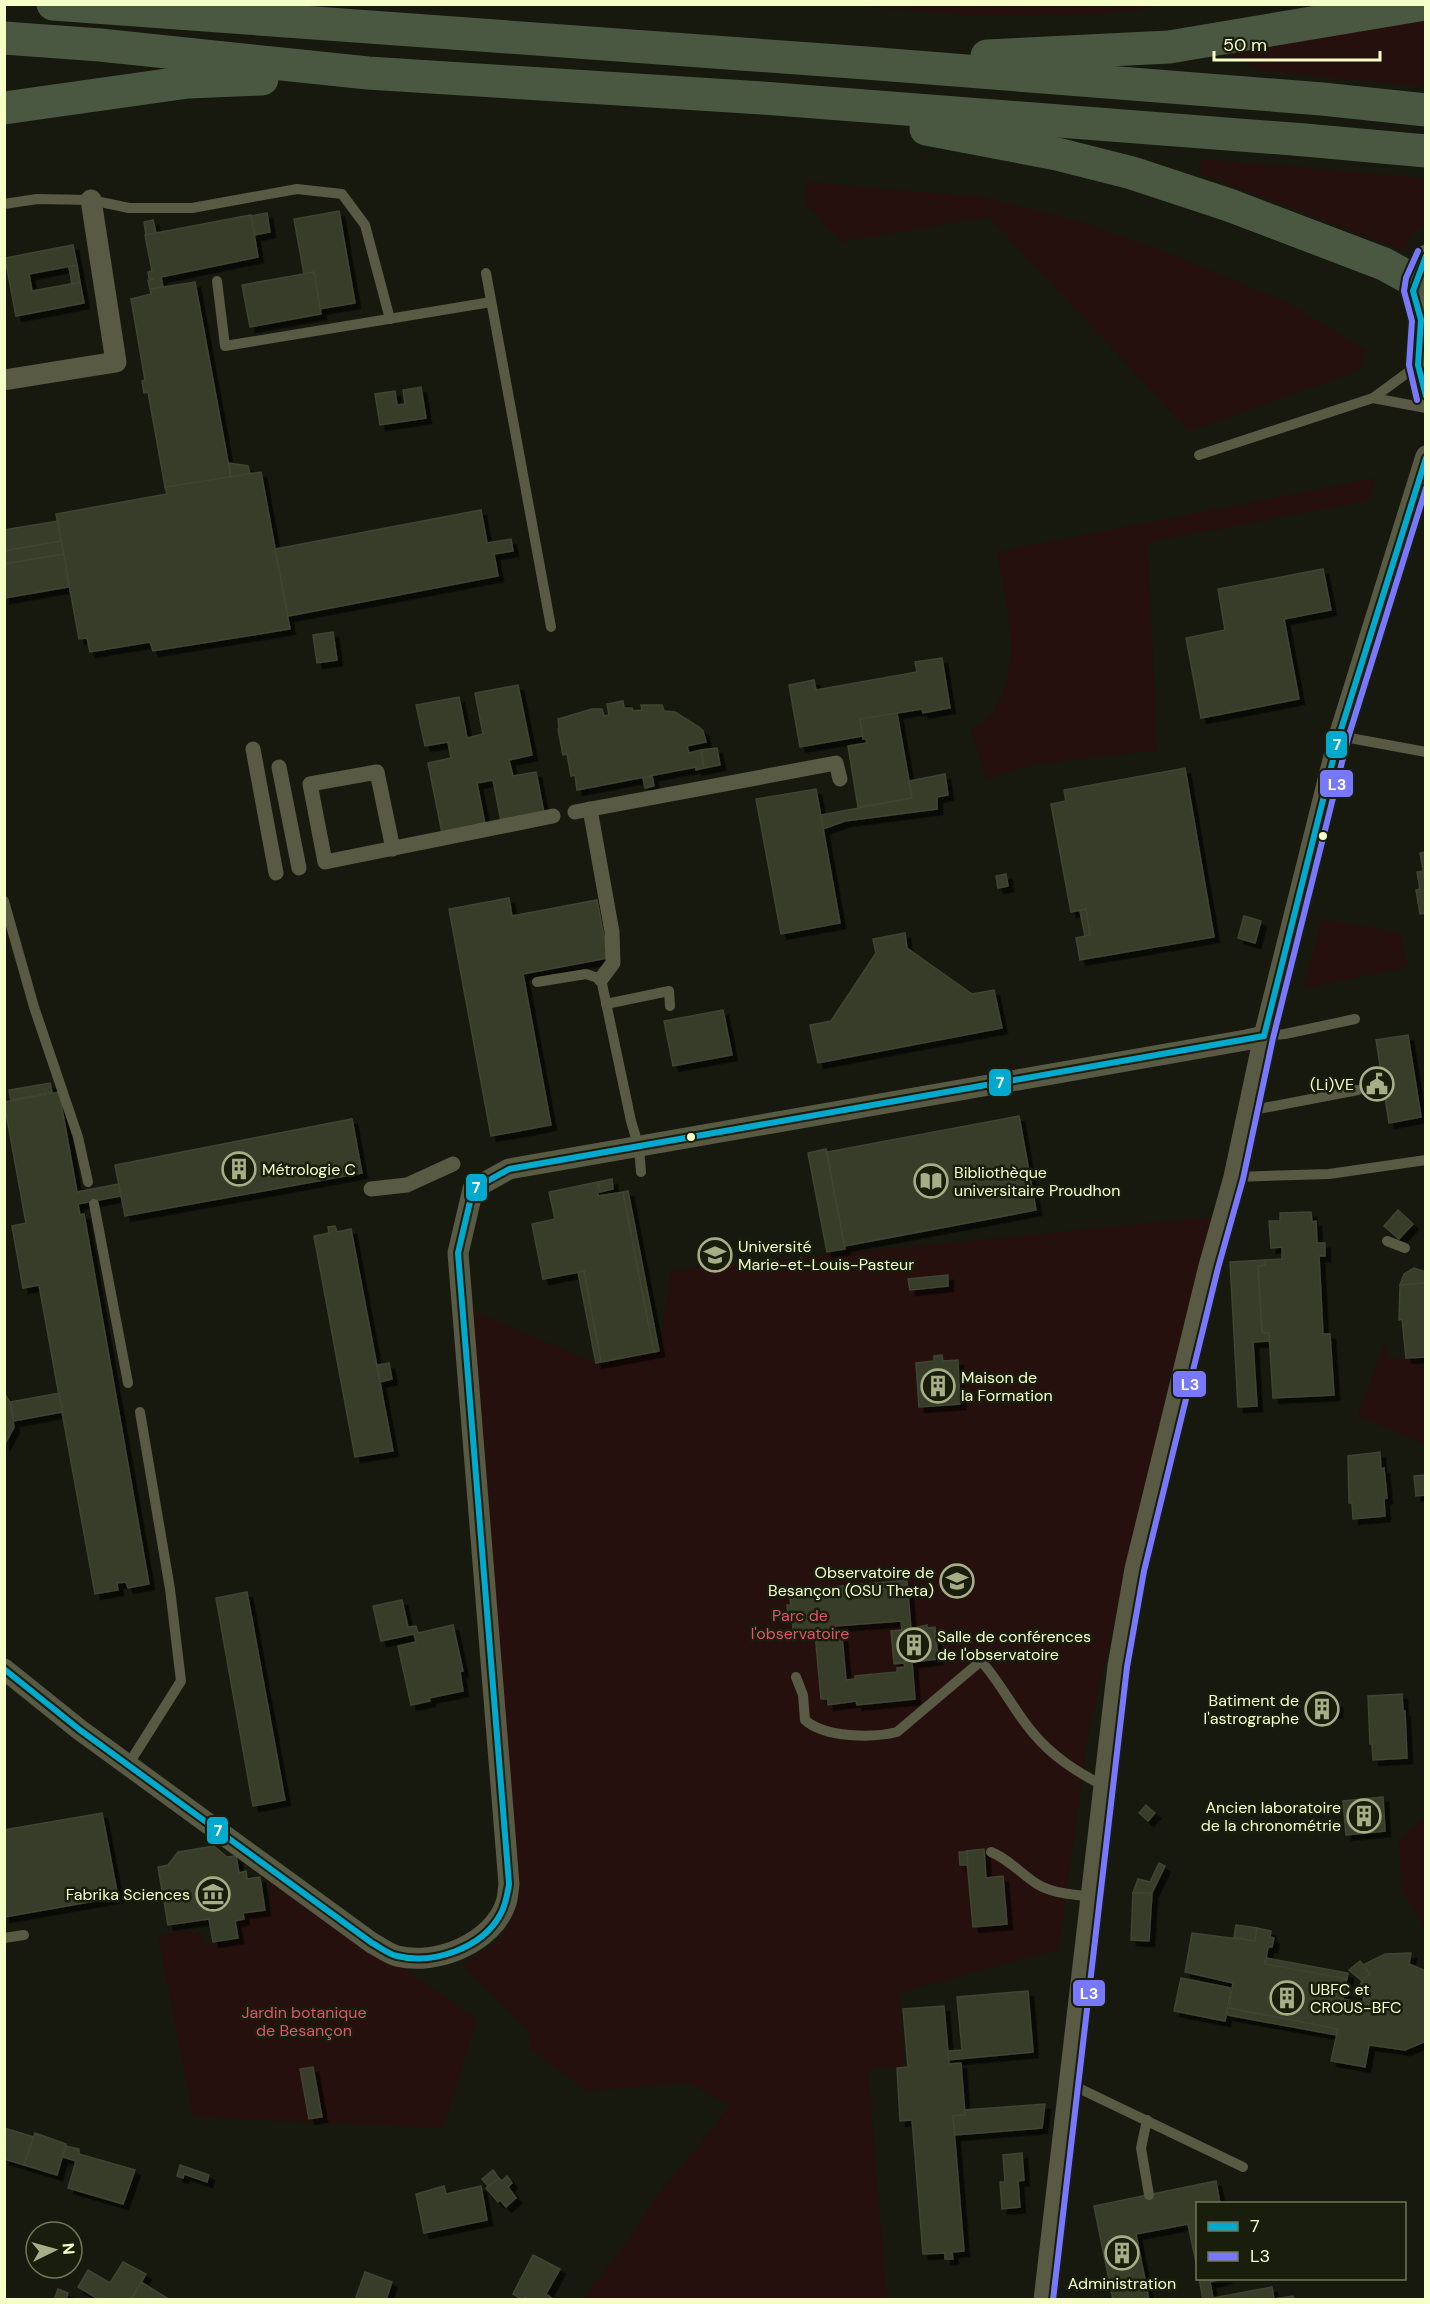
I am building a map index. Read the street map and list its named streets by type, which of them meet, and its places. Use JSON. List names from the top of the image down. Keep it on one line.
{"parks":["Parc de l'observatoire","Jardin botanique de Besançon"],"places":{"public building":["(Li)VE"],"building":["Métrologie C","Maison de la Formation","Salle de conférences de l'observatoire","Batiment de l'astrographe","Ancien laboratoire de la chronométrie","UBFC et CROUS-BFC","Administration"],"library":["Bibliothèque universitaire Proudhon"],"school or university":["Université Marie-et-Louis-Pasteur","Observatoire de Besançon (OSU Theta)"],"museum":["Fabrika Sciences"]},"lines":["transit line L3","transit line 7"],"legend":["7","L3"],"scale_bar":"50 m","north":"right"}
